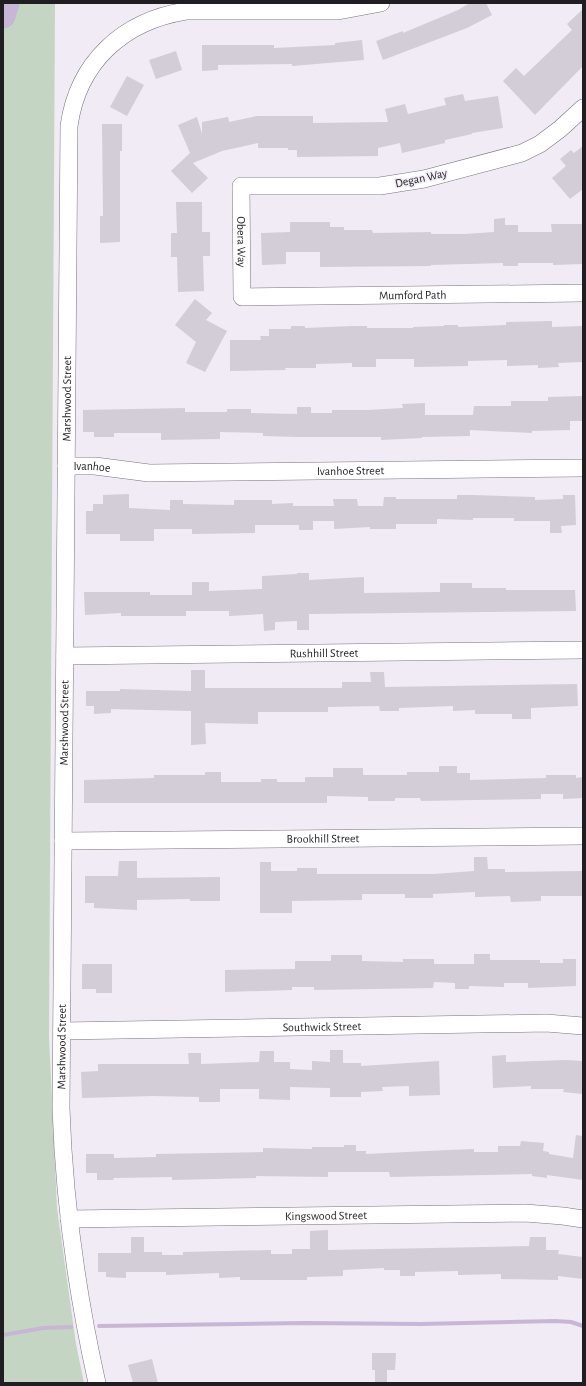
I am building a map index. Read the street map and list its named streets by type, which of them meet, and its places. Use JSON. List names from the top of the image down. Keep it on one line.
{"streets":{"street":["Degan Way","Obera Way","Mumford Path","Marshwood Street","Ivanhoe","Ivanhoe Street","Rushhill Street","Brookhill Street","Southwick Street","Kingswood Street"]},"crossings":[["Degan Way","Obera Way"],["Obera Way","Mumford Path"],["Marshwood Street","Ivanhoe"],["Marshwood Street","Rushhill Street"],["Marshwood Street","Brookhill Street"],["Marshwood Street","Southwick Street"],["Marshwood Street","Kingswood Street"],["Ivanhoe","Ivanhoe Street"]]}
